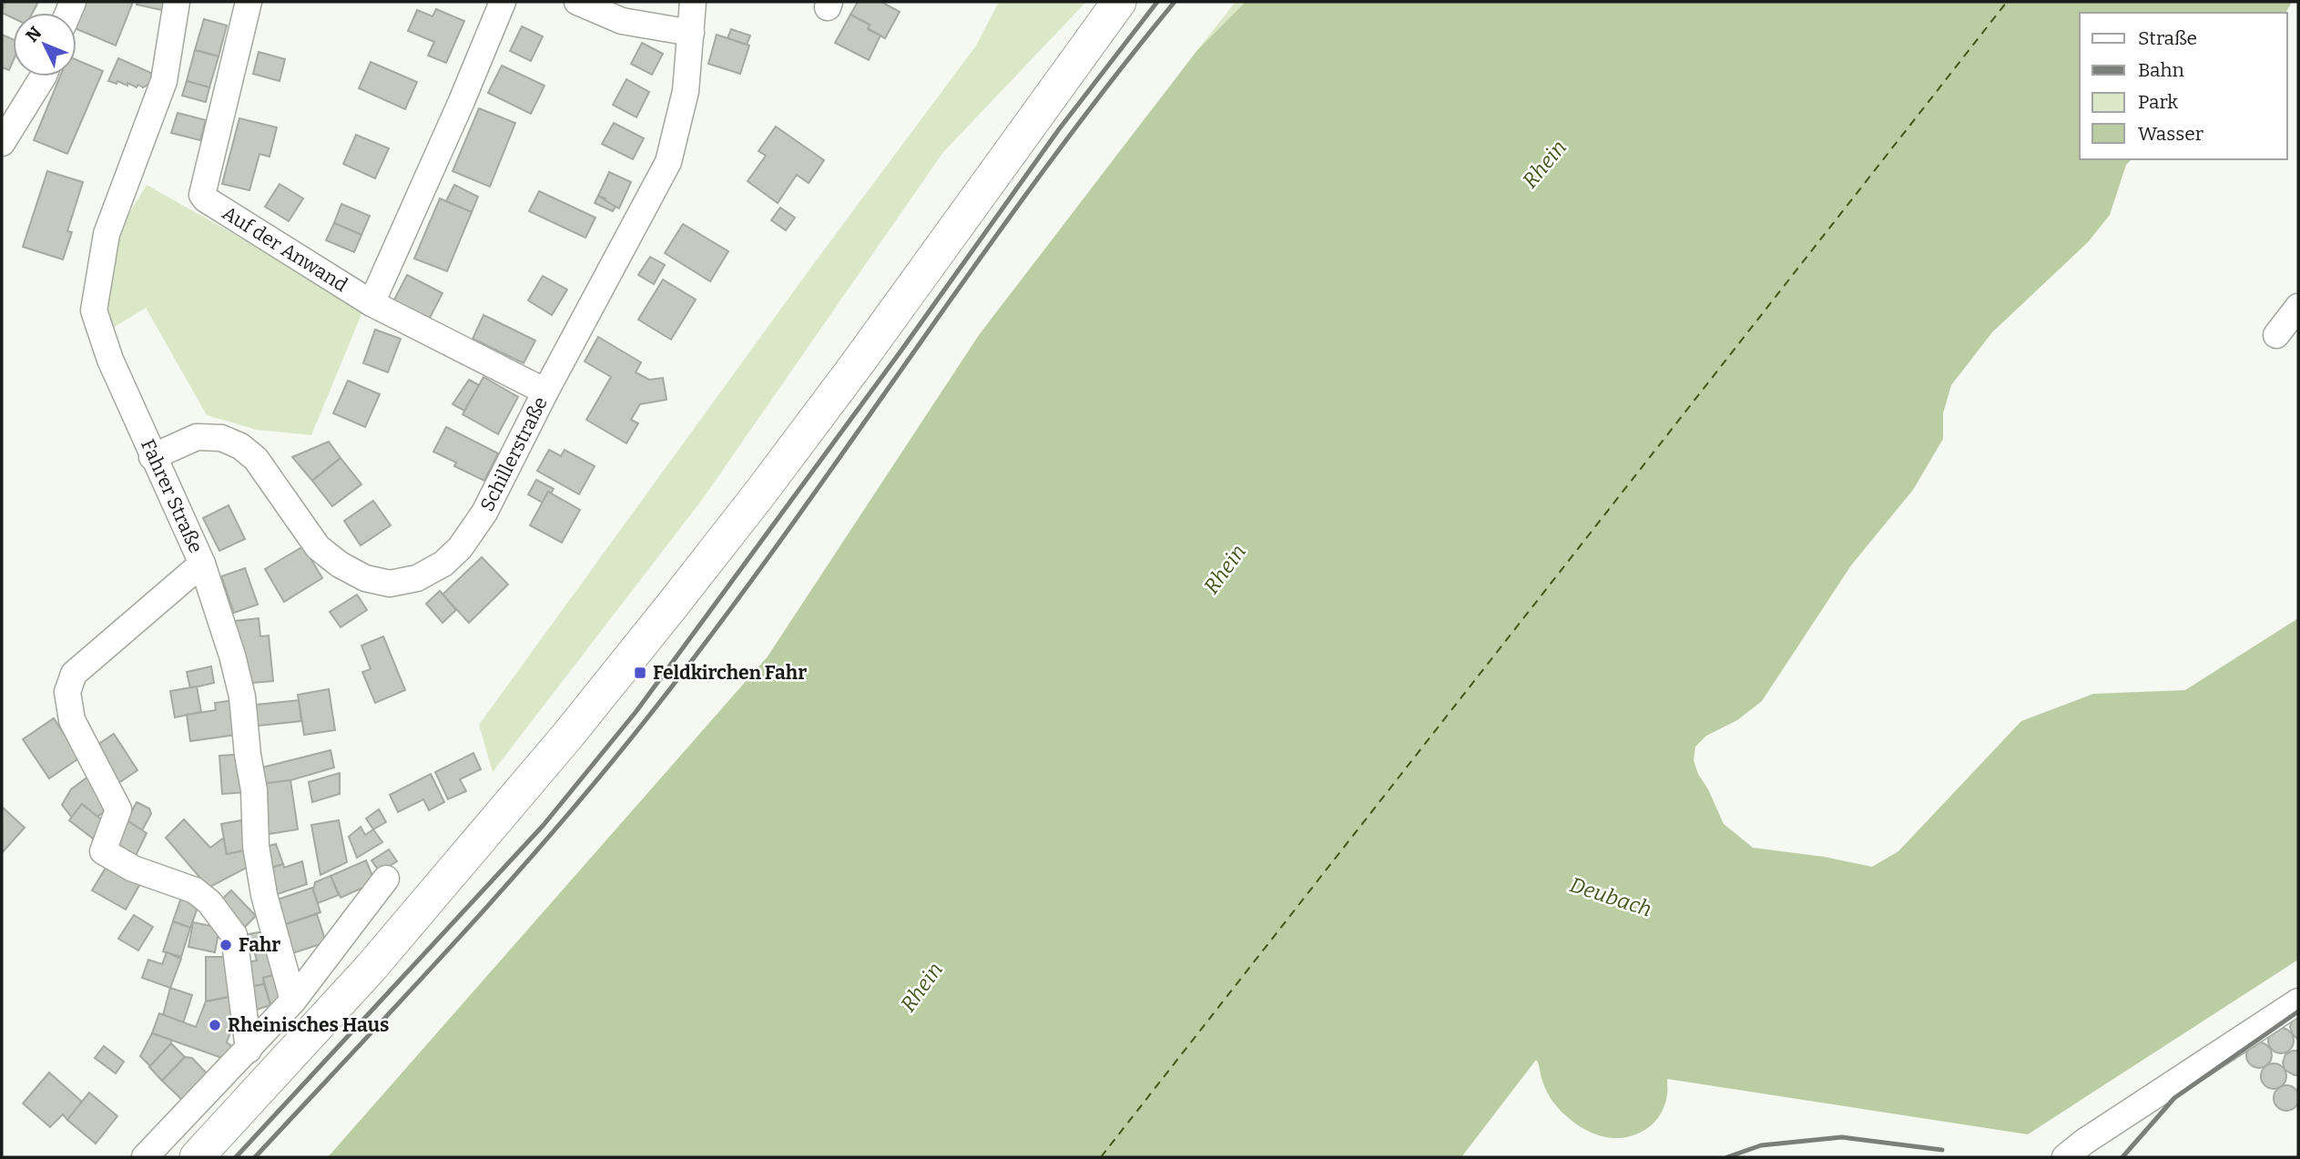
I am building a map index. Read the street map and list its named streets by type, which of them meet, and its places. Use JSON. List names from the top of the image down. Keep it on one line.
{"streets":{"street":["Auf der Anwand","Schillerstraße","Fahrer Straße"]},"crossings":[["Auf der Anwand","Schillerstraße"],["Schillerstraße","Fahrer Straße"]],"water":["Rhein","Deubach"],"places":{"transit":["Feldkirchen Fahr"],"other":["Fahr","Rheinisches Haus"]},"legend":["Straße","Bahn","Park","Wasser"],"north":"top left"}
